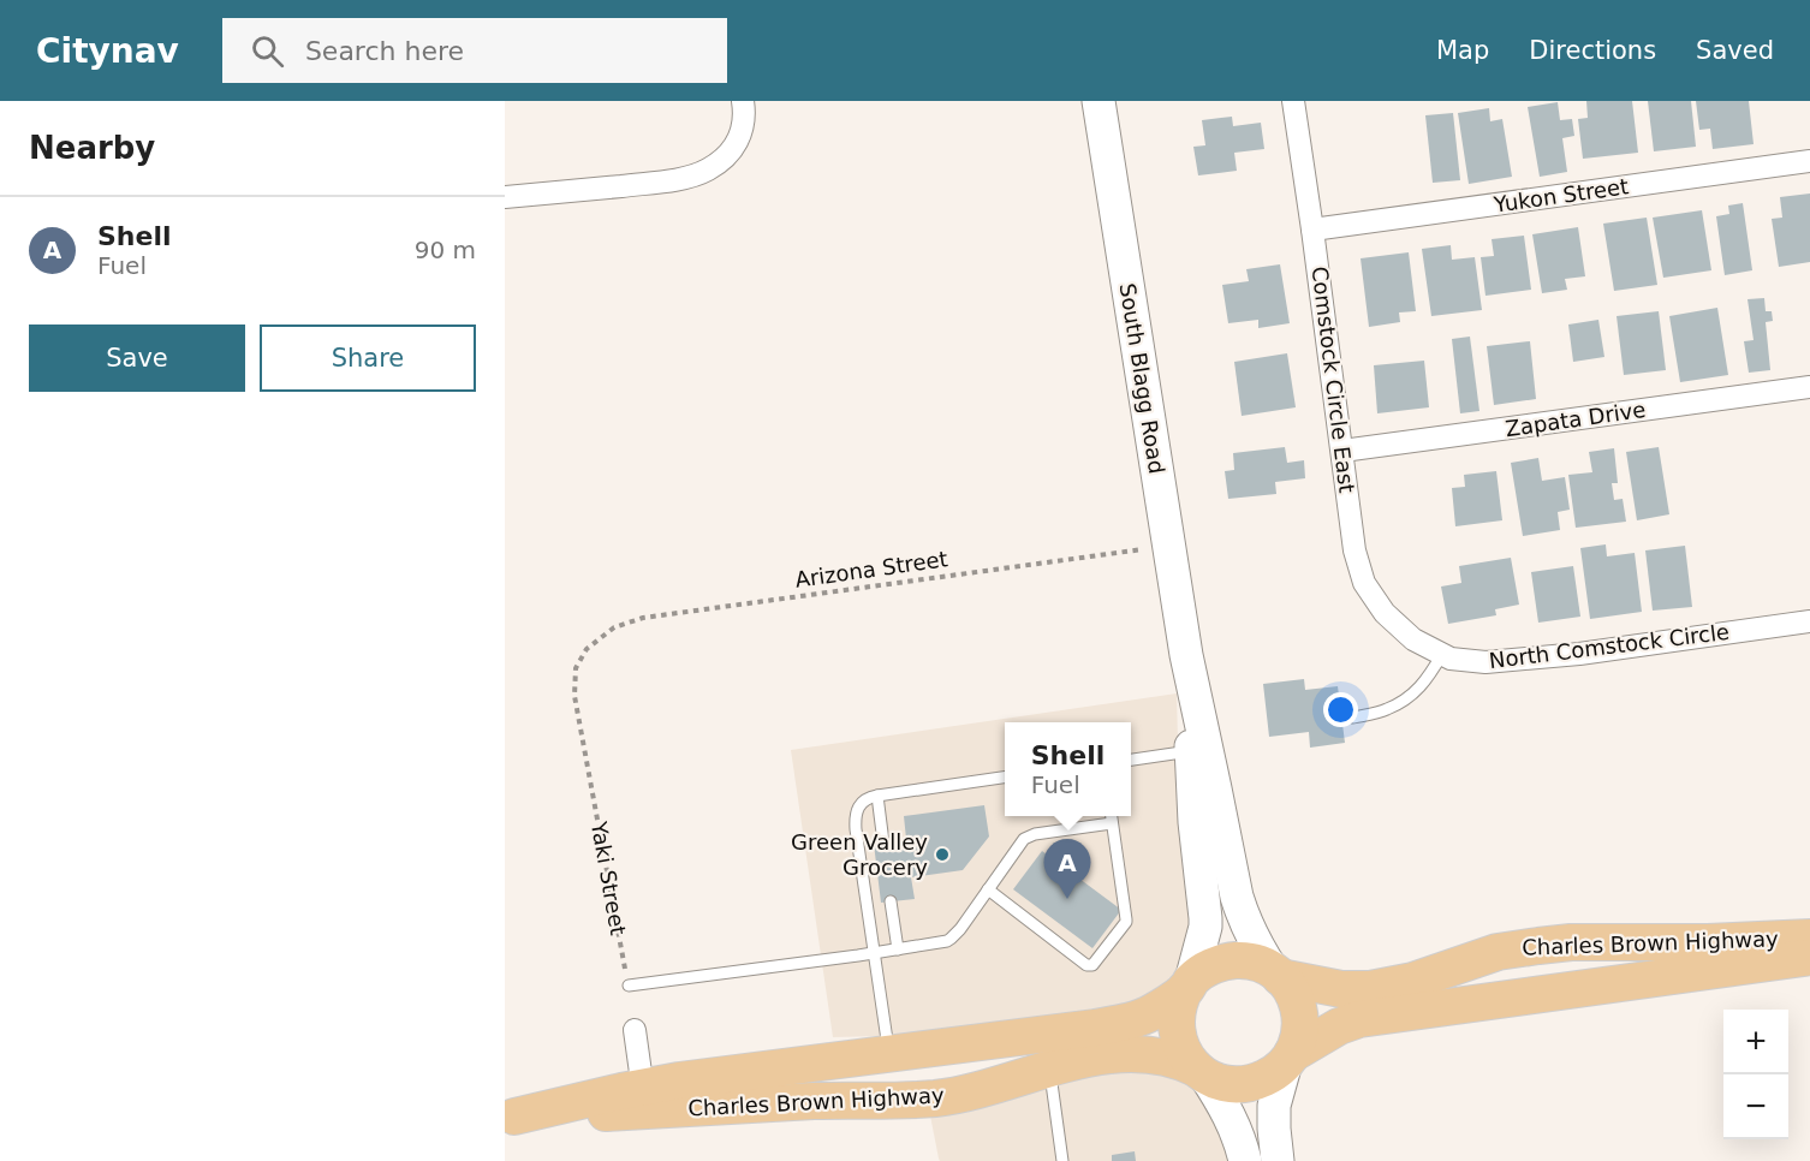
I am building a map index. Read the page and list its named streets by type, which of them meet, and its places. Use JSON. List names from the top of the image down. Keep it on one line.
{"streets":{"main road":["South Blagg Road","Charles Brown Highway"],"street":["Yukon Street","Comstock Circle East","Zapata Drive","North Comstock Circle"],"path":["Arizona Street","Yaki Street"]},"crossings":[["Yukon Street","Comstock Circle East"],["South Blagg Road","Arizona Street"],["South Blagg Road","Charles Brown Highway"],["Comstock Circle East","Zapata Drive"],["Comstock Circle East","North Comstock Circle"],["Arizona Street","Yaki Street"]],"places":["Green Valley Grocery"],"page":{"header":"Citynav","search":"Search here","nav":["Map","Directions","Saved"],"heading":"Nearby","list":[{"mark":"A","name":"Shell","note":"Fuel","value":"90 m"}],"buttons":["Save","Share"],"popup":["Shell","Fuel"],"pins":"A","map_buttons":["+","−"]}}
